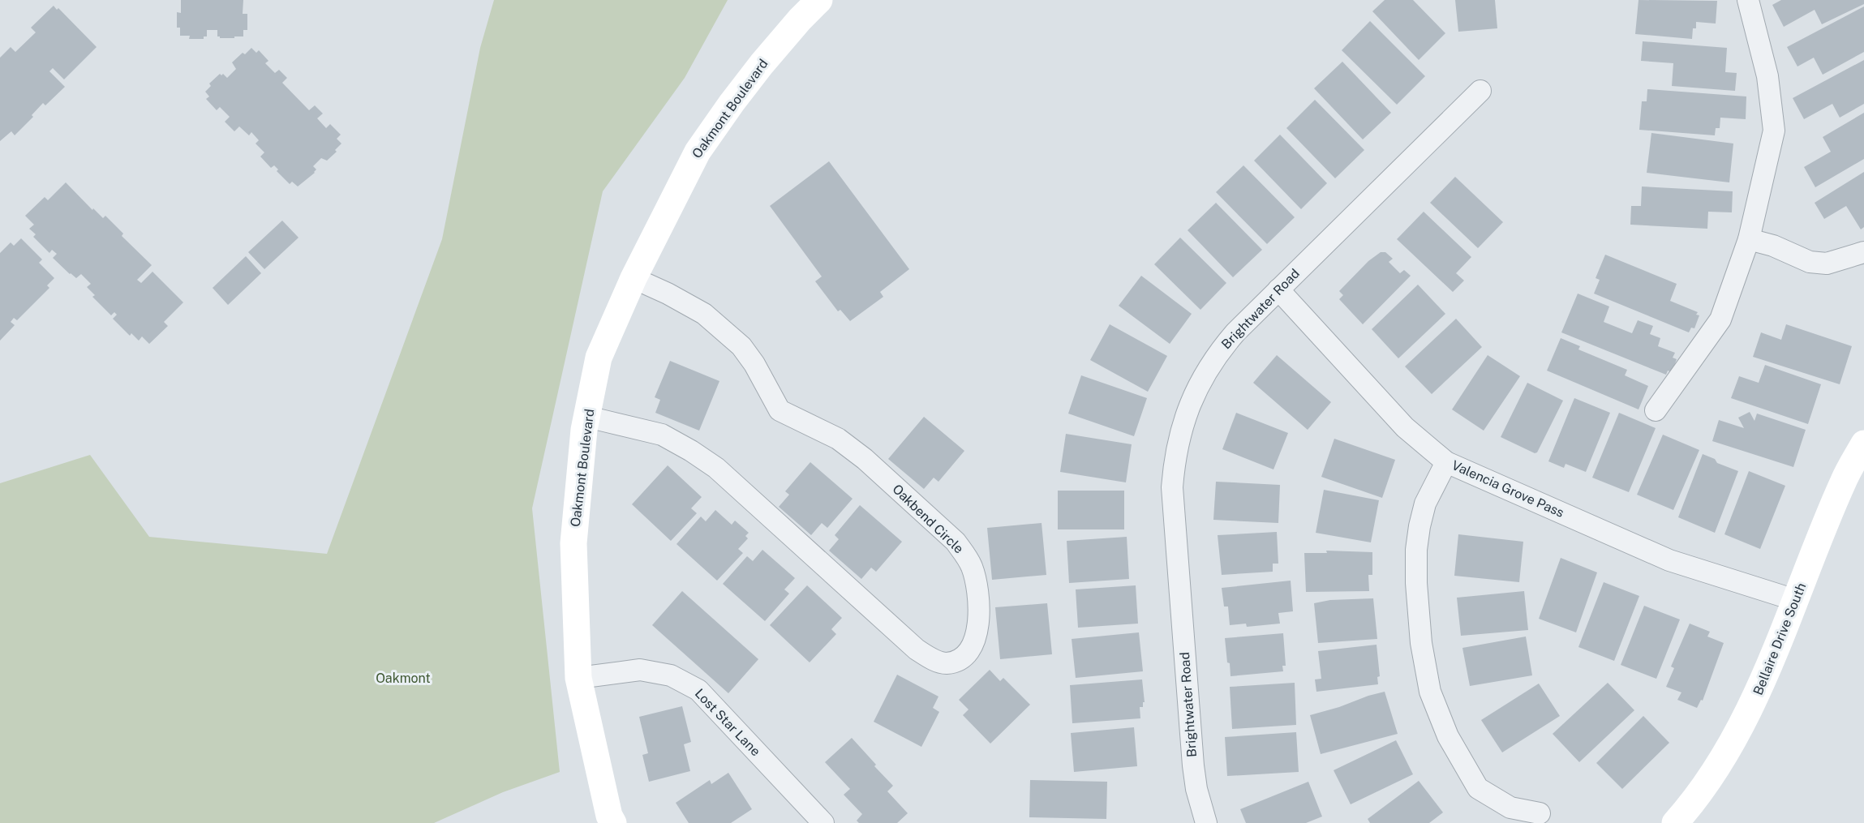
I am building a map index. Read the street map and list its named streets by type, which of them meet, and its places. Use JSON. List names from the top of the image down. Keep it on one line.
{"streets":{"street":["Oakmont Boulevard","Brightwater Road","Valencia Grove Pass","Oakbend Circle","Bellaire Drive South","Lost Star Lane"]},"crossings":[["Oakmont Boulevard","Oakbend Circle"],["Oakmont Boulevard","Lost Star Lane"],["Brightwater Road","Valencia Grove Pass"],["Valencia Grove Pass","Bellaire Drive South"]],"parks":["Oakmont"]}
